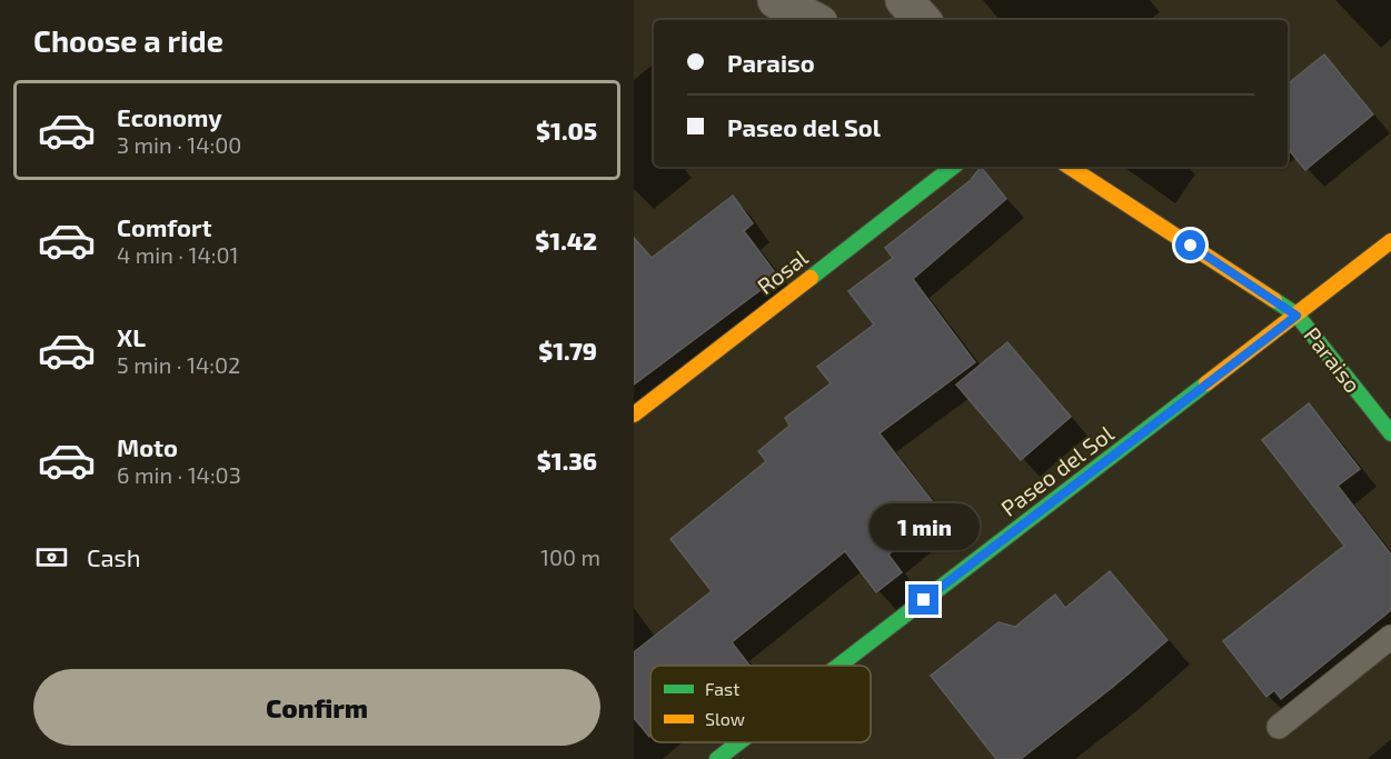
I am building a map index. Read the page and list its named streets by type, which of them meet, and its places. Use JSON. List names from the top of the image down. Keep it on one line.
{"streets":{"street":["Rosal","Paraiso","Paseo del Sol"]},"crossings":[["Paraiso","Paseo del Sol"]],"legend":["Fast","Slow"],"page":{"heading":"Choose a ride","banner":["Paraiso","Paseo del Sol"],"list":[{"name":"Economy","note":"3 min · 14:00","value":"$1.05"},{"name":"Comfort","note":"4 min · 14:01","value":"$1.42"},{"name":"XL","note":"5 min · 14:02","value":"$1.79"},{"name":"Moto","note":"6 min · 14:03","value":"$1.36"}],"bubble":"1 min","pay":["Cash","100 m"],"buttons":"Confirm"}}
